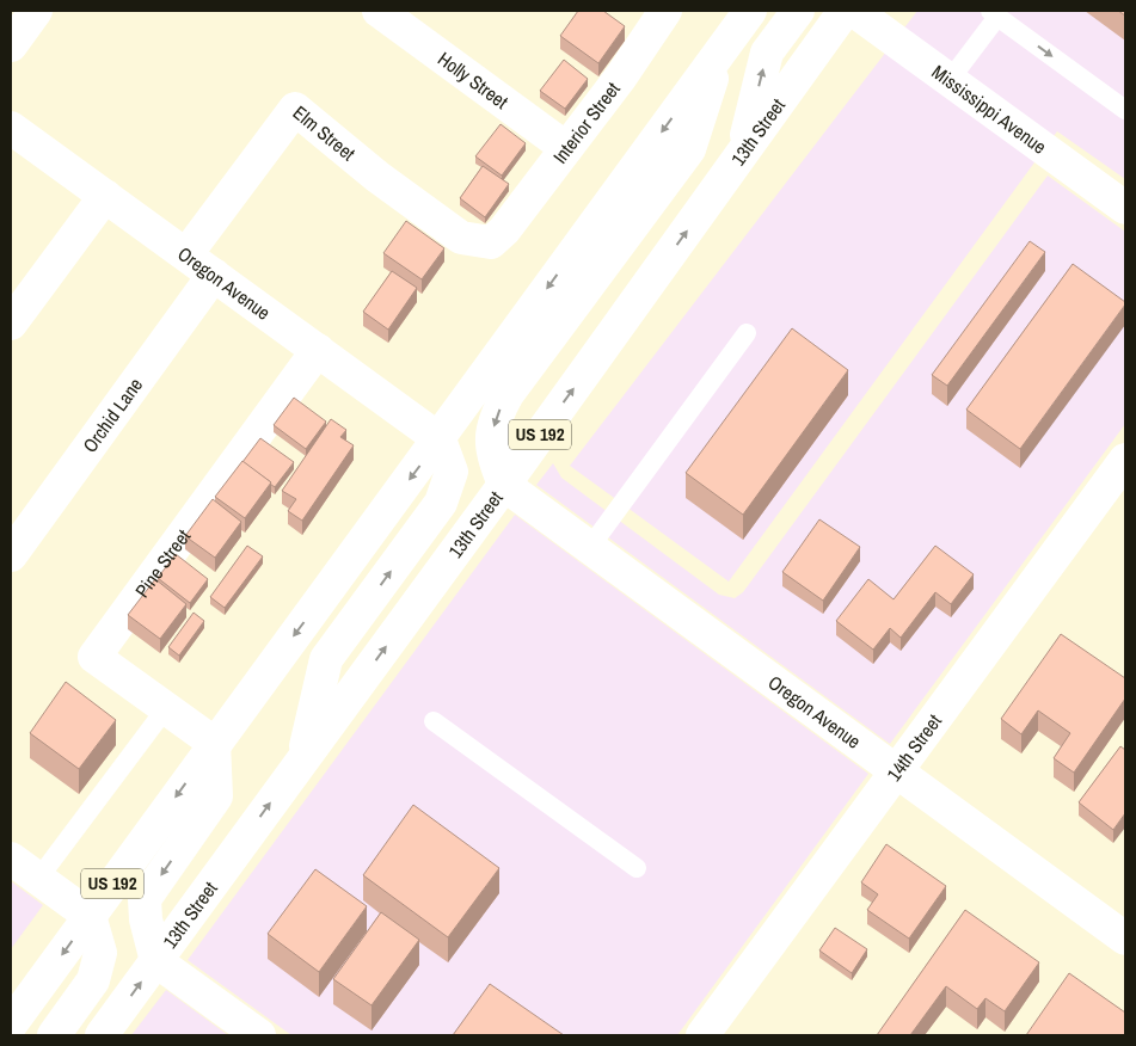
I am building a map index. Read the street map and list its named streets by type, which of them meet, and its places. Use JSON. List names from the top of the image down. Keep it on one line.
{"streets":{"main road":["Holly Street","Mississippi Avenue","Interior Street","13th Street","Elm Street","Oregon Avenue","Orchid Lane","US 192","Pine Street","14th Street"]},"crossings":[["Holly Street","Interior Street"],["Interior Street","Elm Street"],["13th Street","Oregon Avenue"],["Elm Street","Oregon Avenue"],["Oregon Avenue","Orchid Lane"],["Oregon Avenue","US 192"],["Oregon Avenue","Pine Street"],["Oregon Avenue","14th Street"],["US 192","Pine Street"]]}
